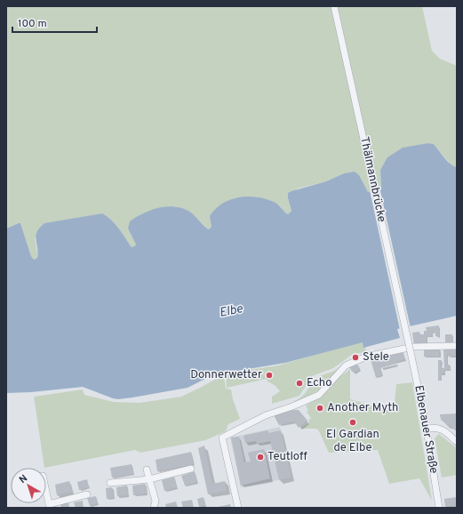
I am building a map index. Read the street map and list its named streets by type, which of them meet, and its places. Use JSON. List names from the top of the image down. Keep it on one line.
{"streets":{"street":["Thälmannbrücke","Elbenauer Straße"]},"crossings":[["Thälmannbrücke","Elbenauer Straße"]],"water":["Elbe"],"places":["Stele","Donnerwetter","Echo","Another Myth","El Gardian de Elbe","Teutloff"],"scale_bar":"100 m","north":"top left"}
